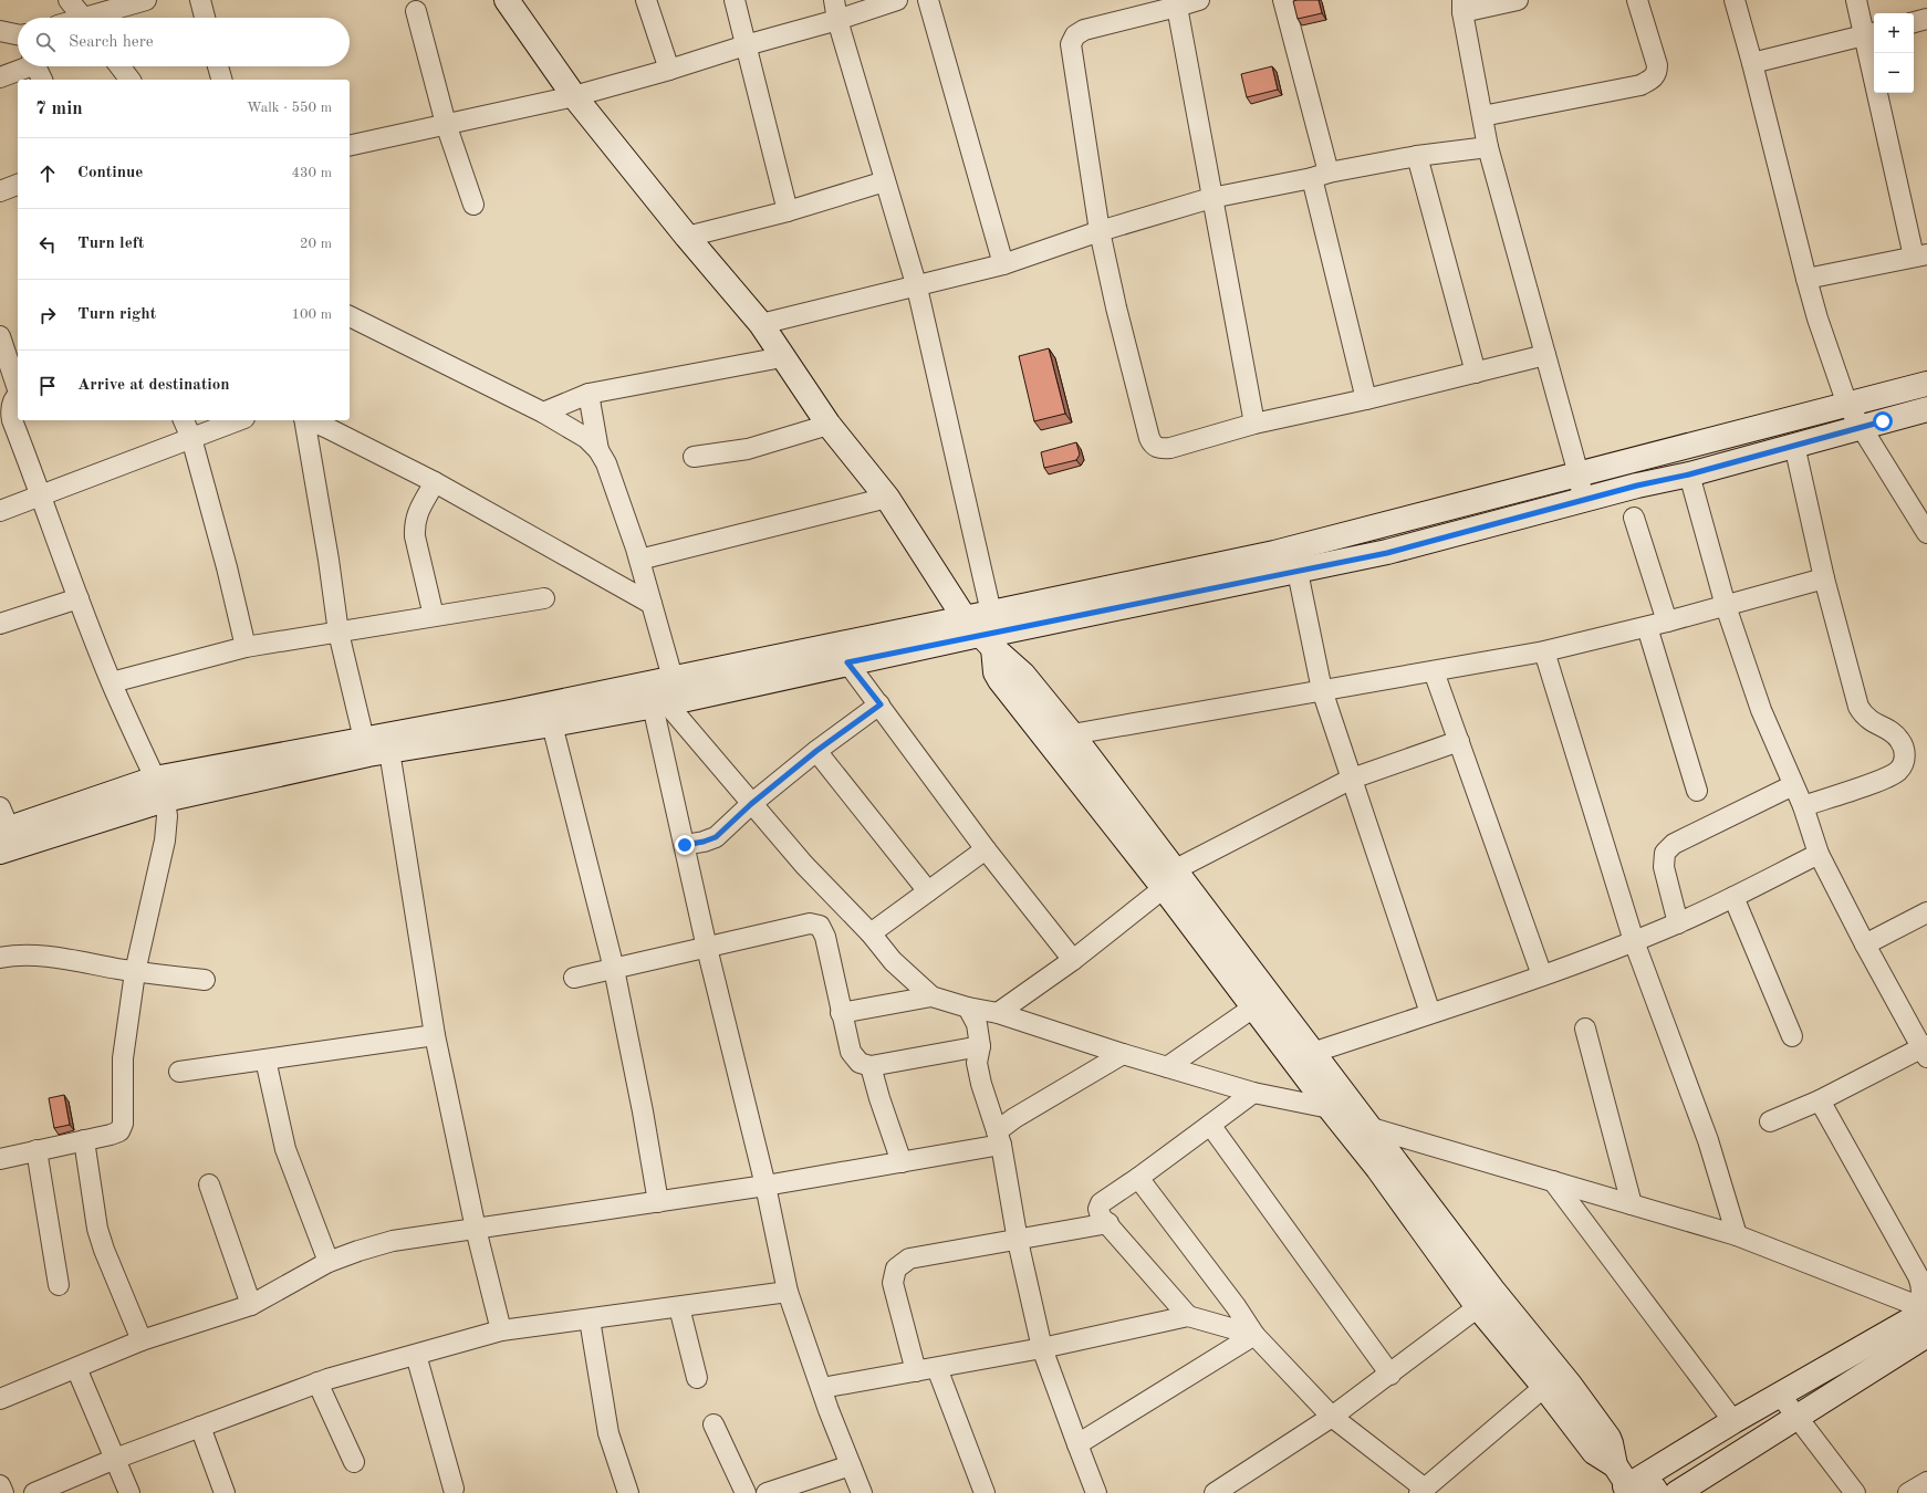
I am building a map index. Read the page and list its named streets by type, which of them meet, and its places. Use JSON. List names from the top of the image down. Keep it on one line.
{"page":{"map_buttons":["+","−"],"search":"Search here","heading":["7 min","Walk · 550 m"],"list":[["Continue","430 m"],["Turn left","20 m"],["Turn right","100 m"],"Arrive at destination"]}}
